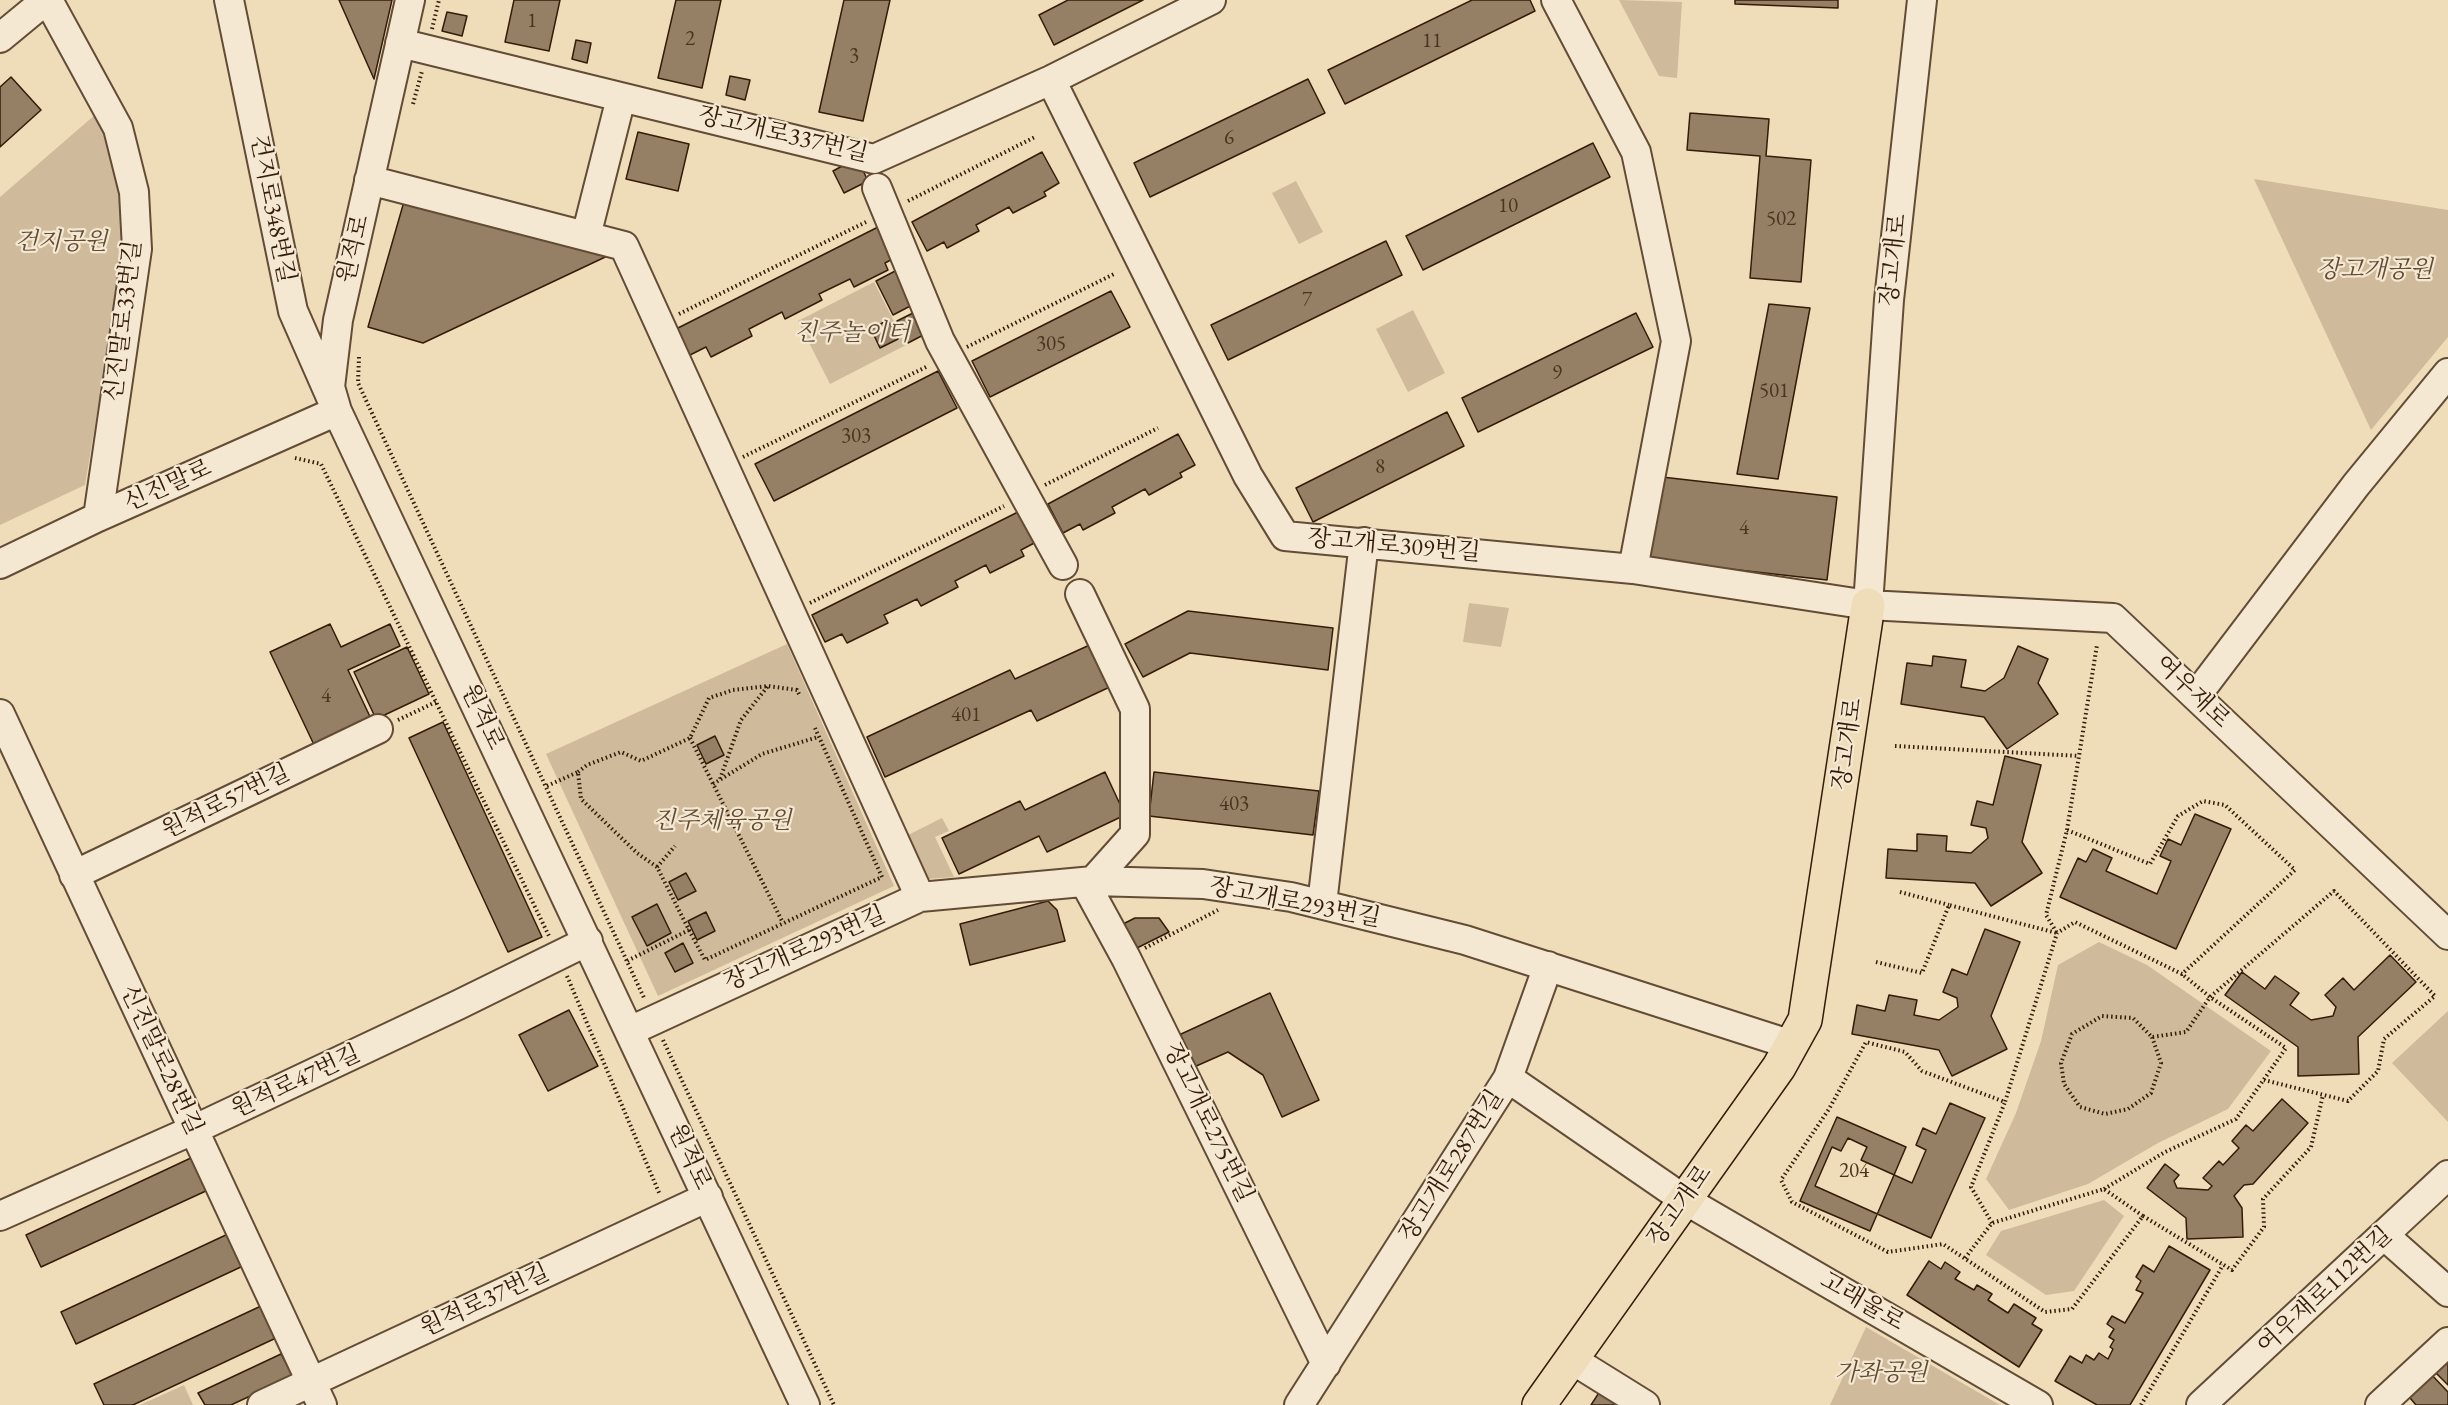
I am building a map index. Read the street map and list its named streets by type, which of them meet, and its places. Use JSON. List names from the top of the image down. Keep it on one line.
{"streets":{"main road":["장고개로"],"street":["장고개로337번길","건지로348번길","원적로","신진말로33번길","신진말로","장고개로309번길","여우재로","원적로57번길","장고개로293번길","신진말로28번길","원적로47번길","장고개로275번길","장고개로287번길","여우재로112번길","원적로37번길","고래울로"]},"crossings":[["장고개로337번길","원적로"],["장고개로337번길","장고개로309번길"],["건지로348번길","원적로"],["건지로348번길","신진말로"],["원적로","신진말로"],["원적로","장고개로293번길"],["원적로","원적로47번길"],["원적로","원적로37번길"],["장고개로","장고개로309번길"],["장고개로","여우재로"],["장고개로","장고개로293번길"],["장고개로","장고개로287번길"],["장고개로","고래울로"],["신진말로33번길","신진말로"],["장고개로309번길","여우재로"],["원적로57번길","신진말로28번길"],["장고개로293번길","장고개로275번길"],["신진말로28번길","원적로47번길"],["신진말로28번길","원적로37번길"],["장고개로275번길","장고개로287번길"],["장고개로287번길","고래울로"]],"parks":["건지공원","장고개공원","진주놀이터","진주체육공원","가좌공원"],"house_numbers":["1","2","11","3","6","10","502","7","305","9","501","303","8","4","4","401","403","204"]}
